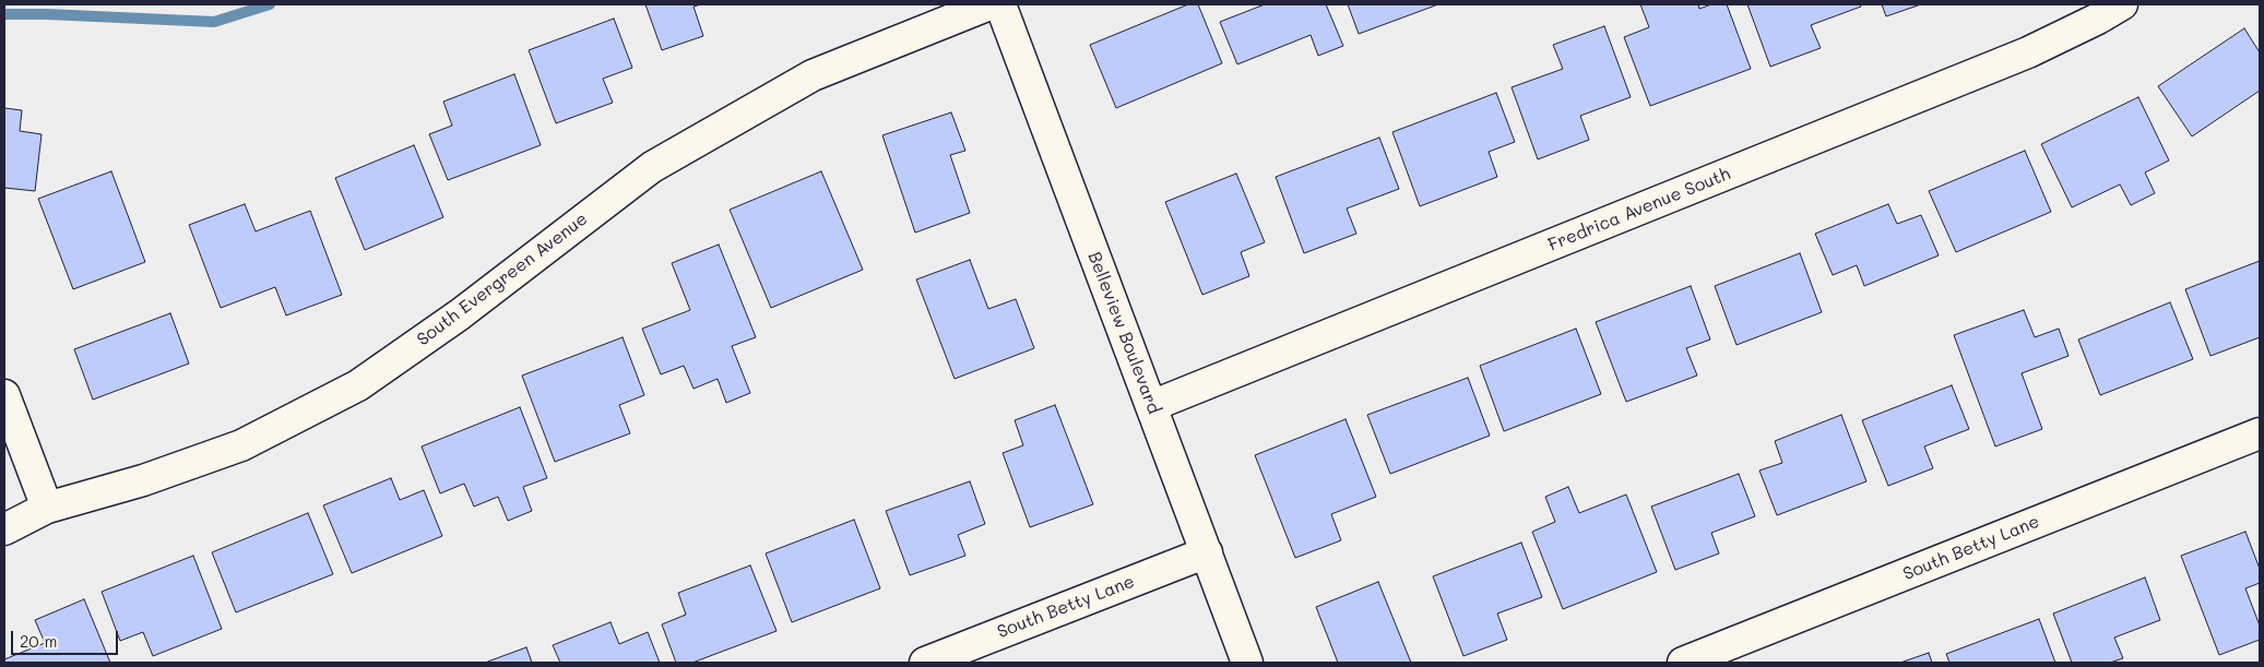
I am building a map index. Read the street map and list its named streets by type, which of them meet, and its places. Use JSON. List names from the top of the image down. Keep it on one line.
{"streets":{"street":["Fredrica Avenue South","South Evergreen Avenue","Belleview Boulevard","South Betty Lane"]},"crossings":[["Fredrica Avenue South","Belleview Boulevard"],["Belleview Boulevard","South Betty Lane"]],"scale_bar":"20 m"}
